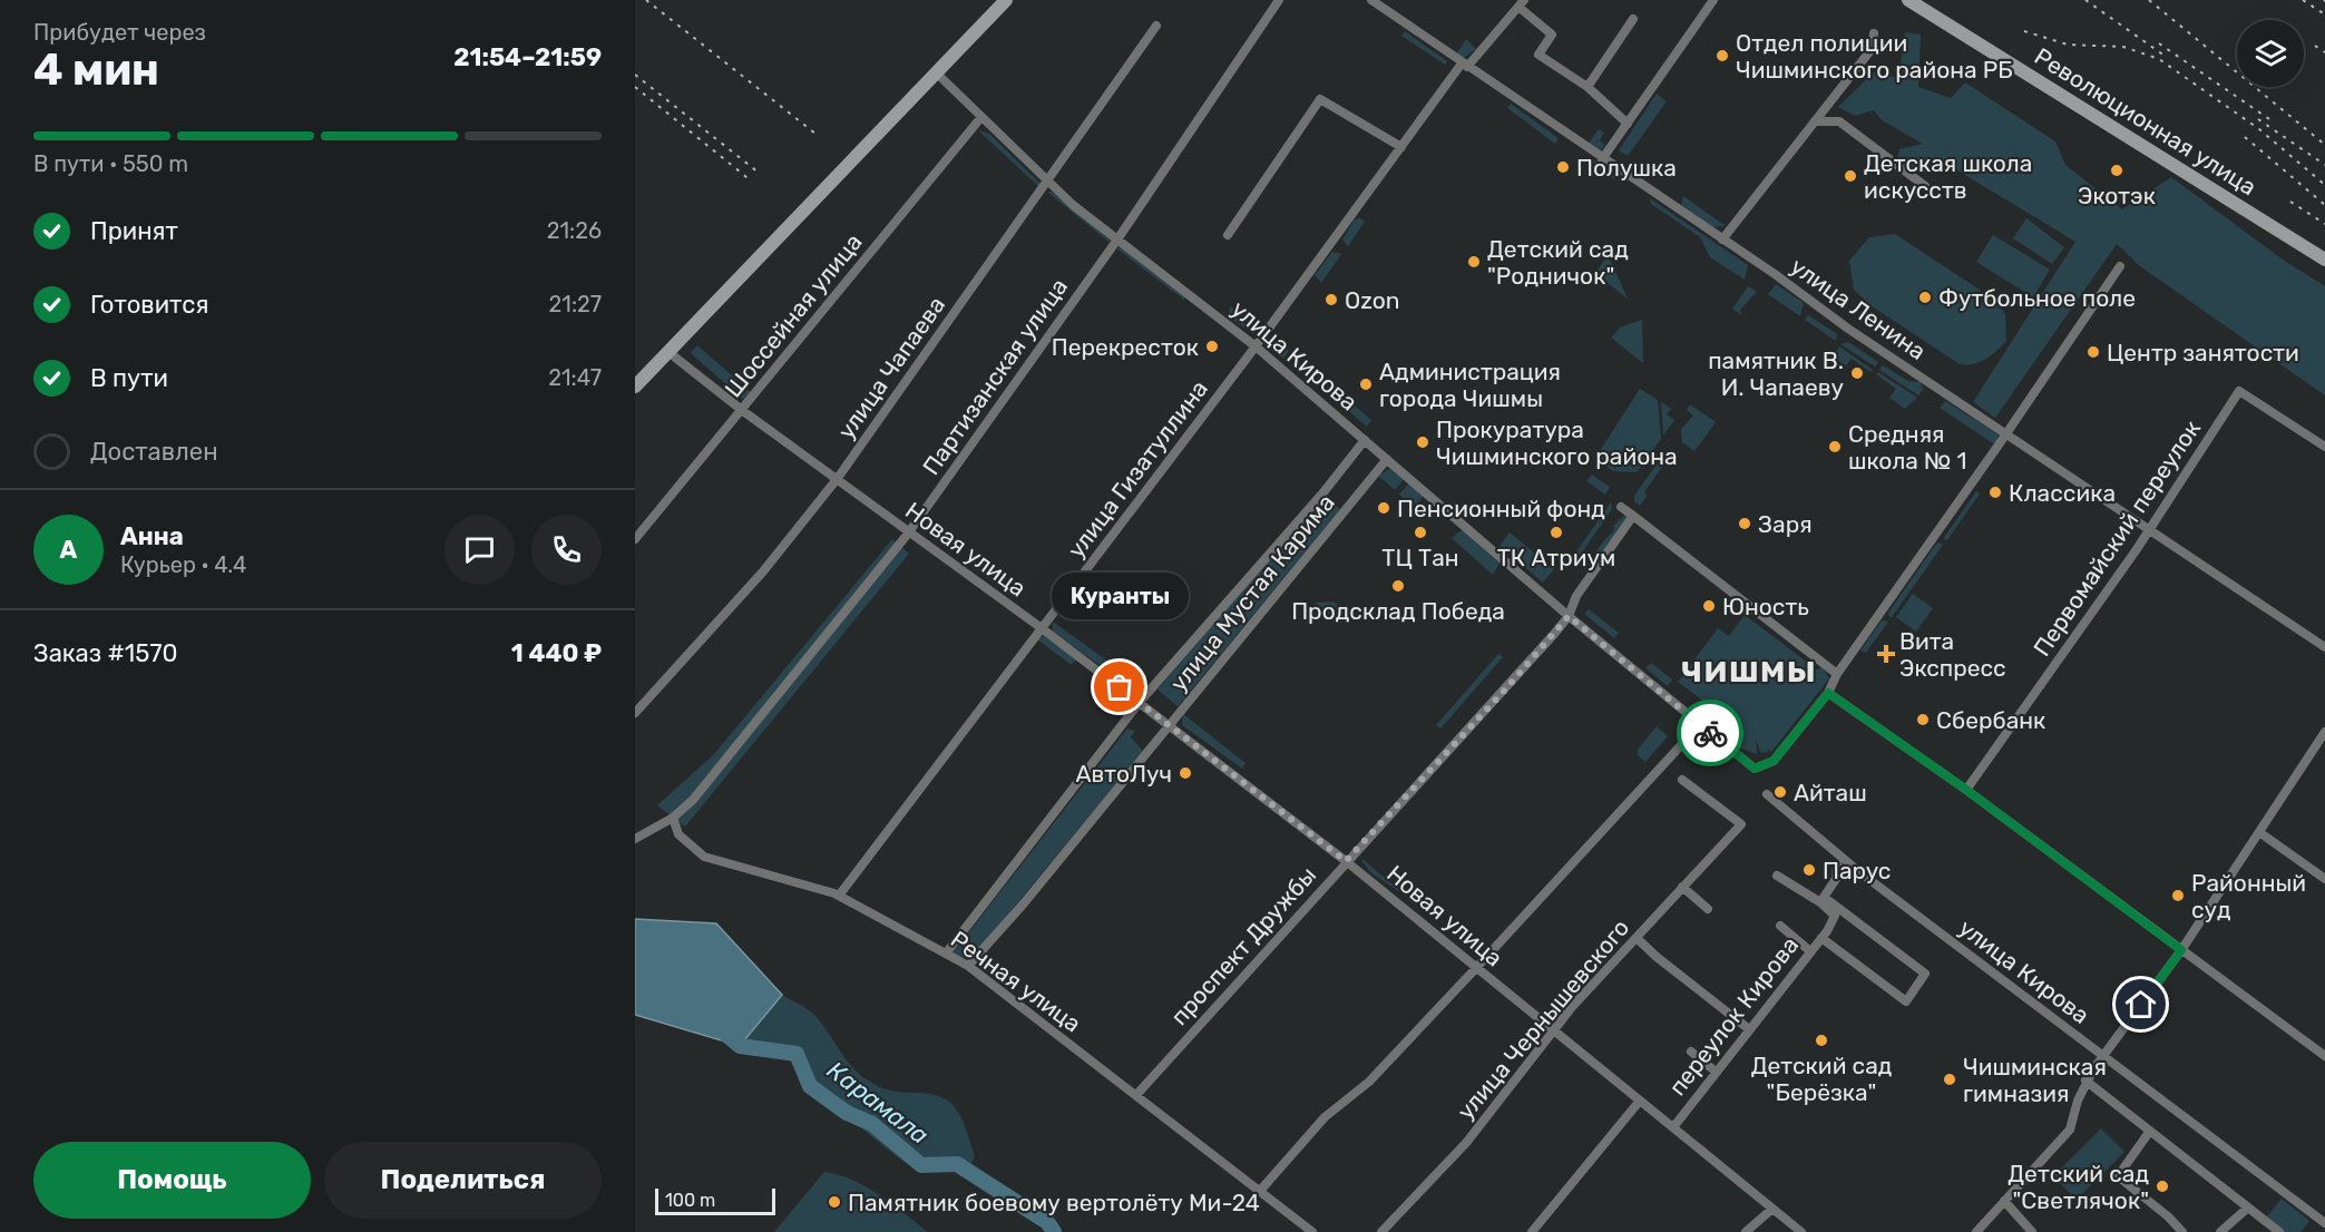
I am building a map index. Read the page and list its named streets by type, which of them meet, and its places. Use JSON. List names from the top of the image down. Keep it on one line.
{"streets":{"main road":["Революционная улица"],"street":["улица Ленина","Шоссейная улица","улица Кирова","улица Чапаева","Партизанская улица","улица Гизатуллина","Первомайский переулок","Новая улица","улица Мустая Карима","проспект Дружбы","Речная улица","переулок Кирова","улица Чернышевского"]},"crossings":[["улица Ленина","улица Гизатуллина"],["улица Ленина","Первомайский переулок"],["Шоссейная улица","улица Кирова"],["Шоссейная улица","Новая улица"],["улица Кирова","улица Чапаева"],["улица Кирова","Партизанская улица"],["улица Кирова","улица Гизатуллина"],["улица Кирова","улица Мустая Карима"],["улица Кирова","проспект Дружбы"],["улица Чапаева","Новая улица"],["Партизанская улица","Новая улица"],["Партизанская улица","Речная улица"],["улица Гизатуллина","Новая улица"],["улица Гизатуллина","Речная улица"],["Новая улица","улица Мустая Карима"],["Новая улица","проспект Дружбы"],["Новая улица","переулок Кирова"],["Новая улица","улица Чернышевского"],["улица Мустая Карима","Речная улица"],["проспект Дружбы","Речная улица"]],"districts":["ЧИШМЫ"],"water":["Карамала"],"places":{"other":["Отдел полиции Чишминского района РБ","Полушка","Экотэк","Детская школа искусств","Детский сад \"Родничок\"","Футбольное поле","Ozon","Перекресток","Центр занятости","памятник В. И. Чапаеву","Администрация города Чишмы","Прокуратура Чишминского района","Средняя школа № 1","Классика","Пенсионный фонд","Заря","ТЦ Тан","ТК Атриум","Продсклад Победа","Юность","Куранты","Сбербанк","АвтоЛуч","Айташ","Парус","Районный суд","Детский сад \"Берёзка\"","Чишминская гимназия","Детский сад \"Светлячок\"","Памятник боевому вертолёту Ми-24"],"health":["Вита Экспресс"]},"scale_bar":"100 m","page":{"heading":["4 мин","Прибудет через","21:54–21:59"],"panel":["Анна","Курьер · 4.4","Заказ #1570","1 440 ₽"],"bar":"В пути · 550 m","list":[["Принят","21:26"],["Готовится","21:27"],["В пути","21:47"],"Доставлен"],"round":"А","bubble":"Куранты","buttons":["Помощь","Поделиться"],"scale":"100 m"}}
